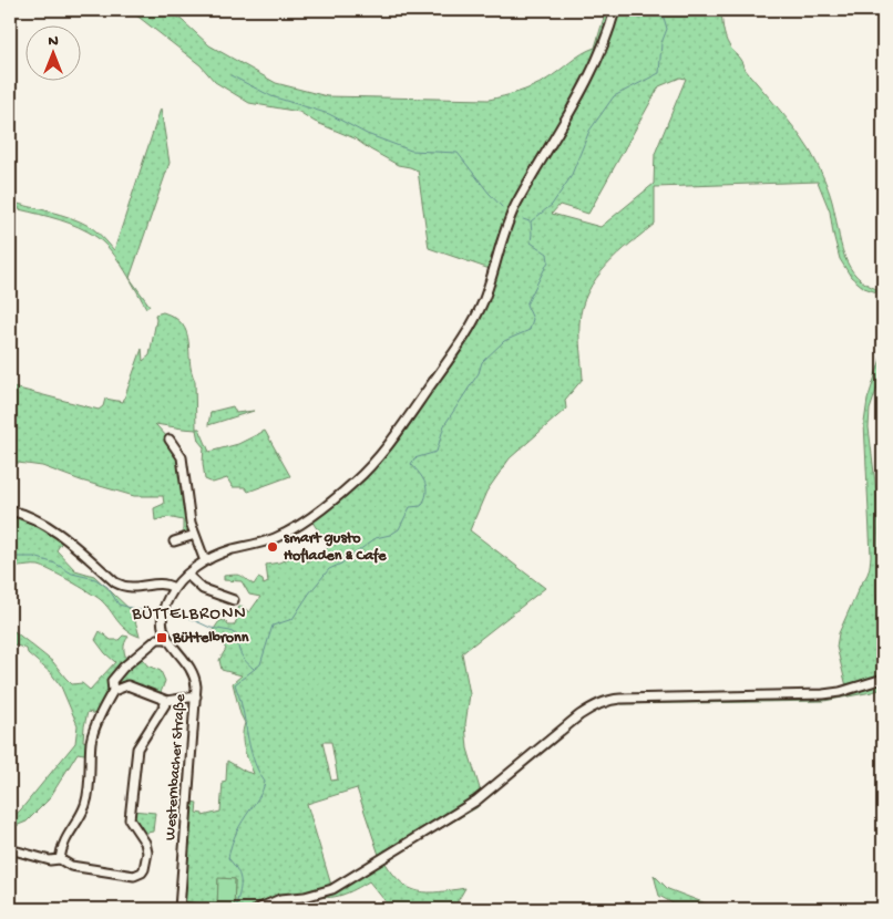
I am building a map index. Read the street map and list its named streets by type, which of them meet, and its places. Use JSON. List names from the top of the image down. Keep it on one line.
{"streets":{"street":["Westernbacher Straße"]},"districts":["BÜTTELBRONN"],"places":{"other":["smart gusto Hofladen & Cafe"],"transit":["Büttelbronn"]},"north":"top"}
